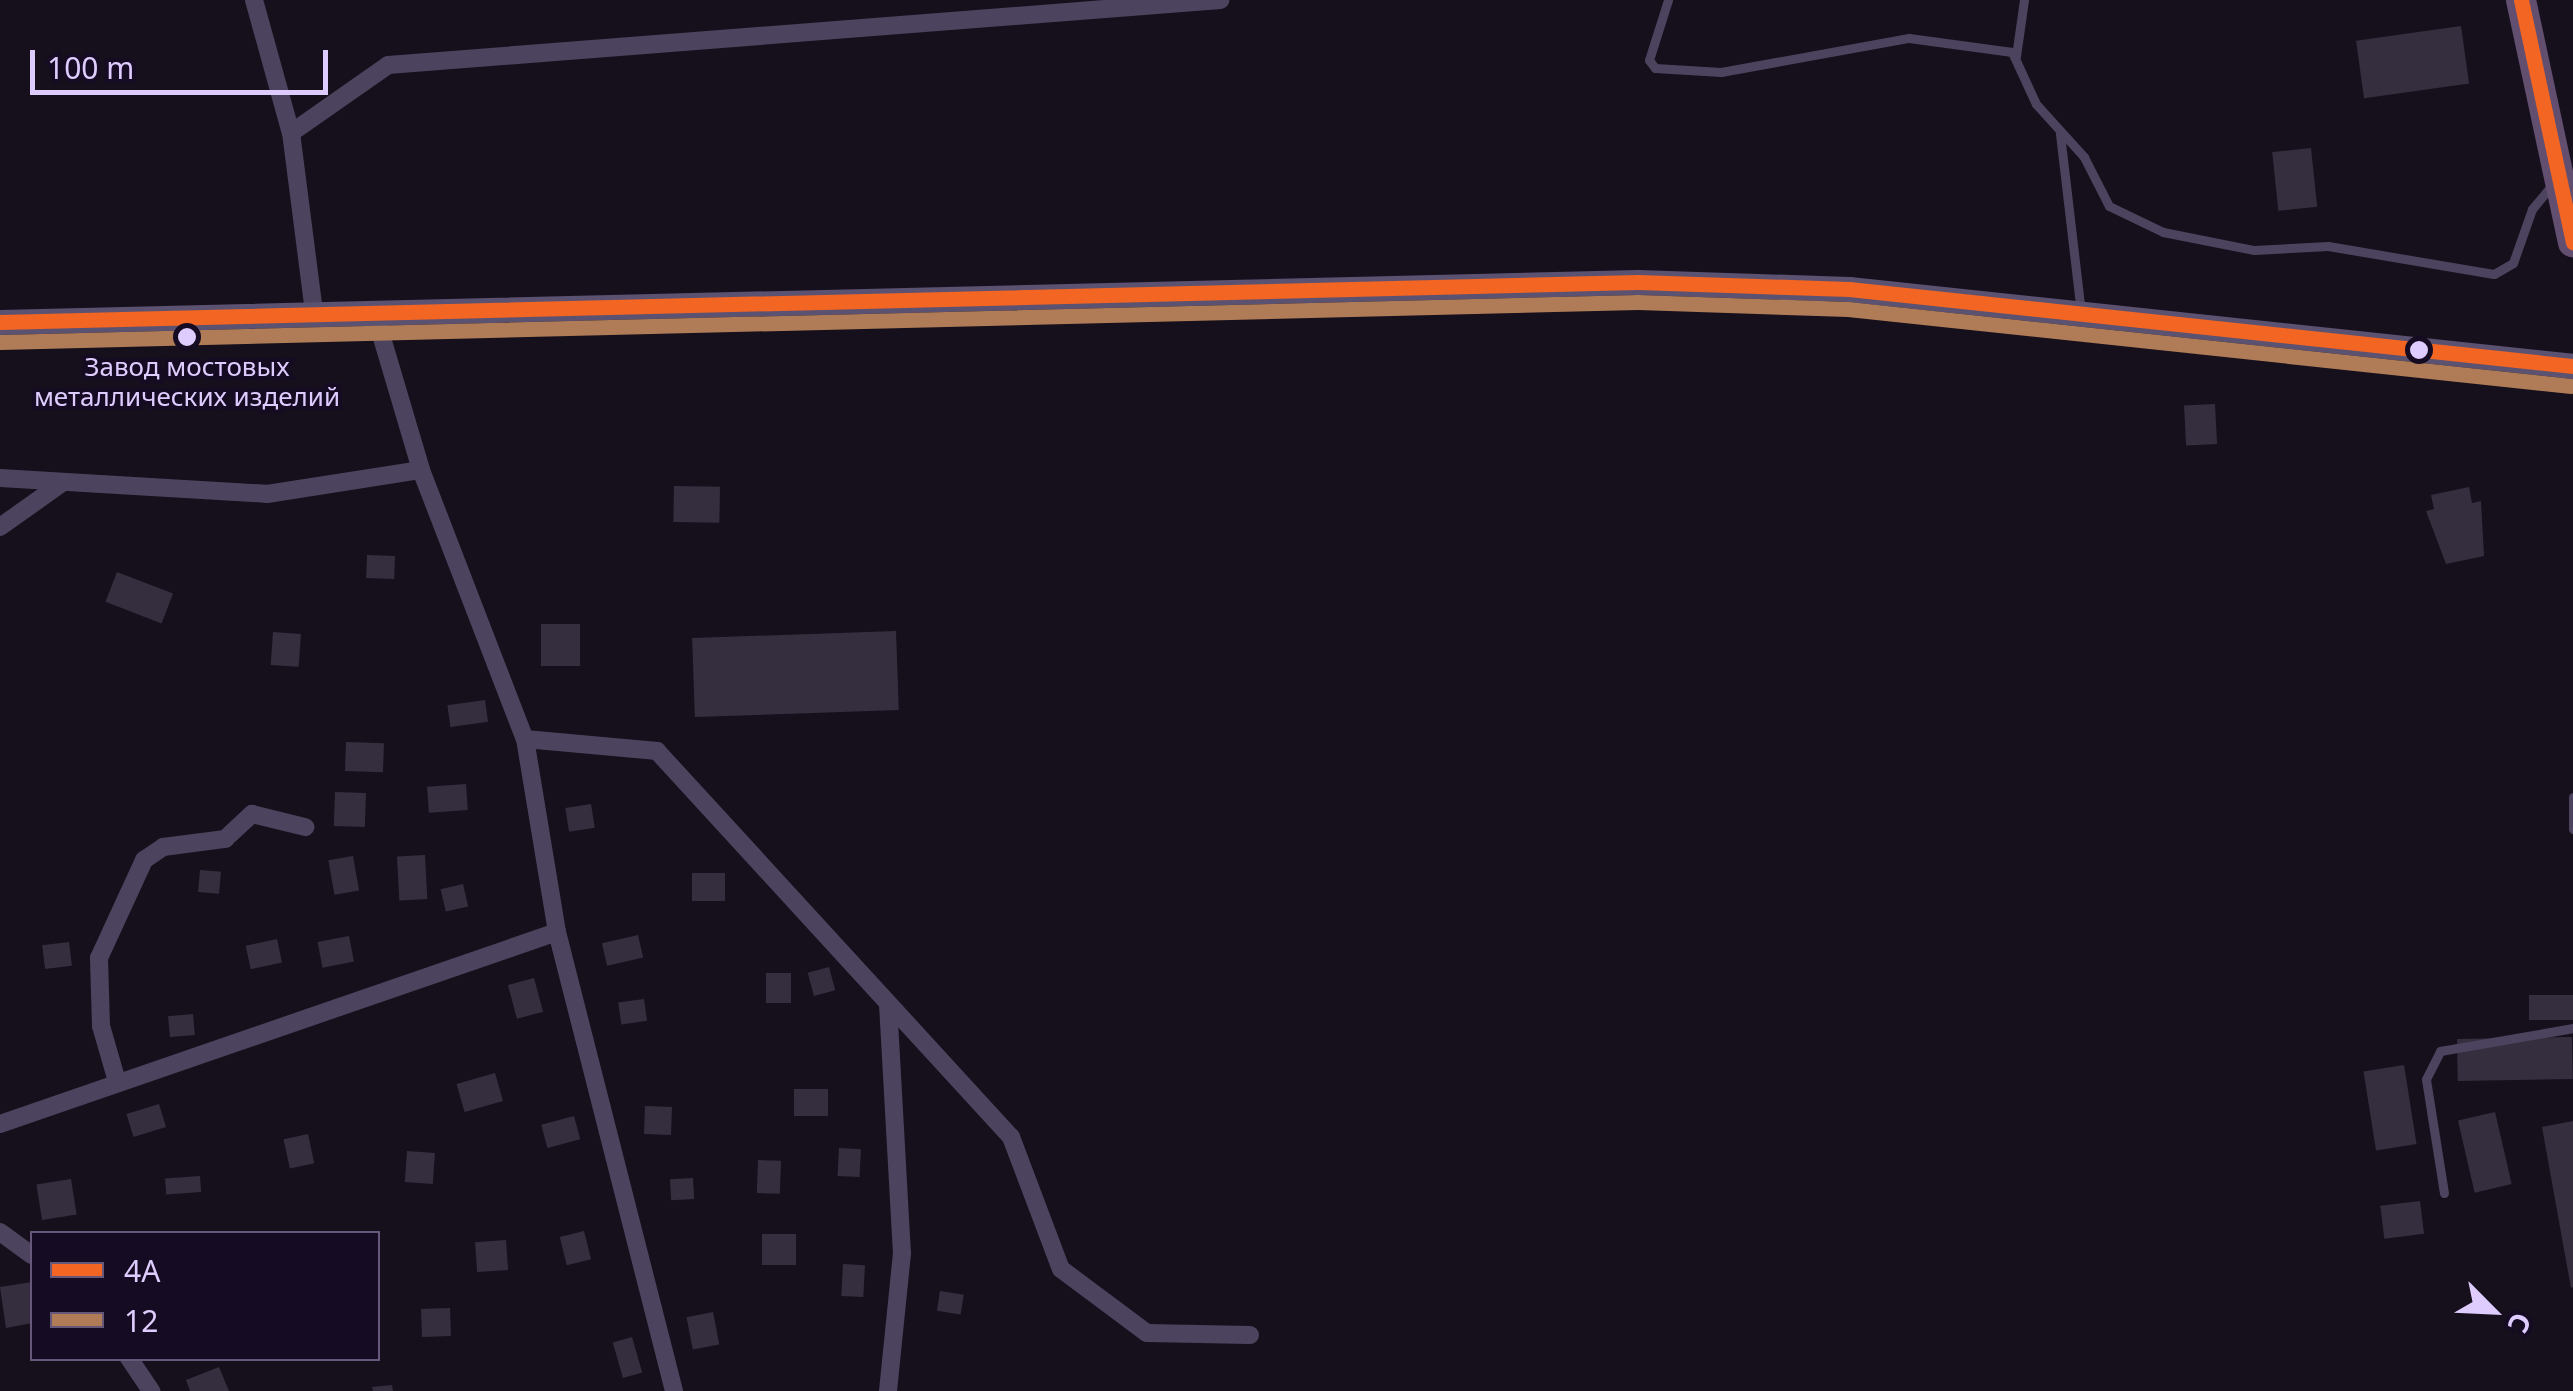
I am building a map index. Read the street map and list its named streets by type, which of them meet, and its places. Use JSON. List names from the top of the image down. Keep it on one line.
{"places":["Завод мостовых металлических изделий"],"lines":["transit line 4А","transit line 12"],"legend":["4А","12"],"scale_bar":"100 m","north":"bottom right"}
